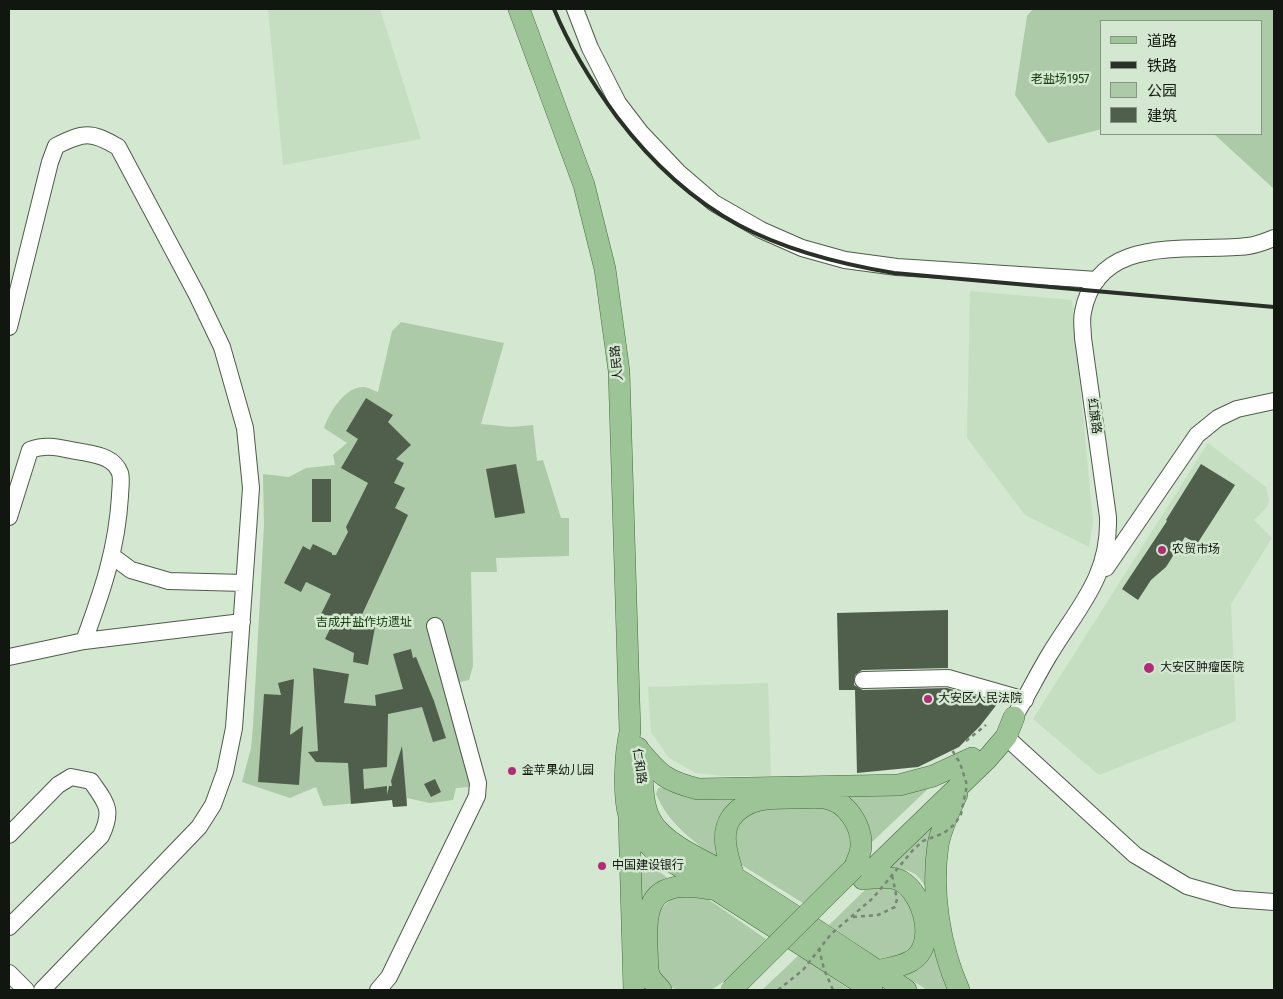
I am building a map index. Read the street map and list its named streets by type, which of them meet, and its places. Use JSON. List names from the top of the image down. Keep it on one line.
{"streets":{"main road":["人民路","仁和路"],"street":["红旗路"]},"crossings":[["人民路","仁和路"]],"parks":["老盐场1957","吉成井盐作坊遗址"],"places":["农贸市场","大安区肿瘤医院","大安区人民法院","金苹果幼儿园","中国建设银行"],"legend":["道路","铁路","公园","建筑"]}
